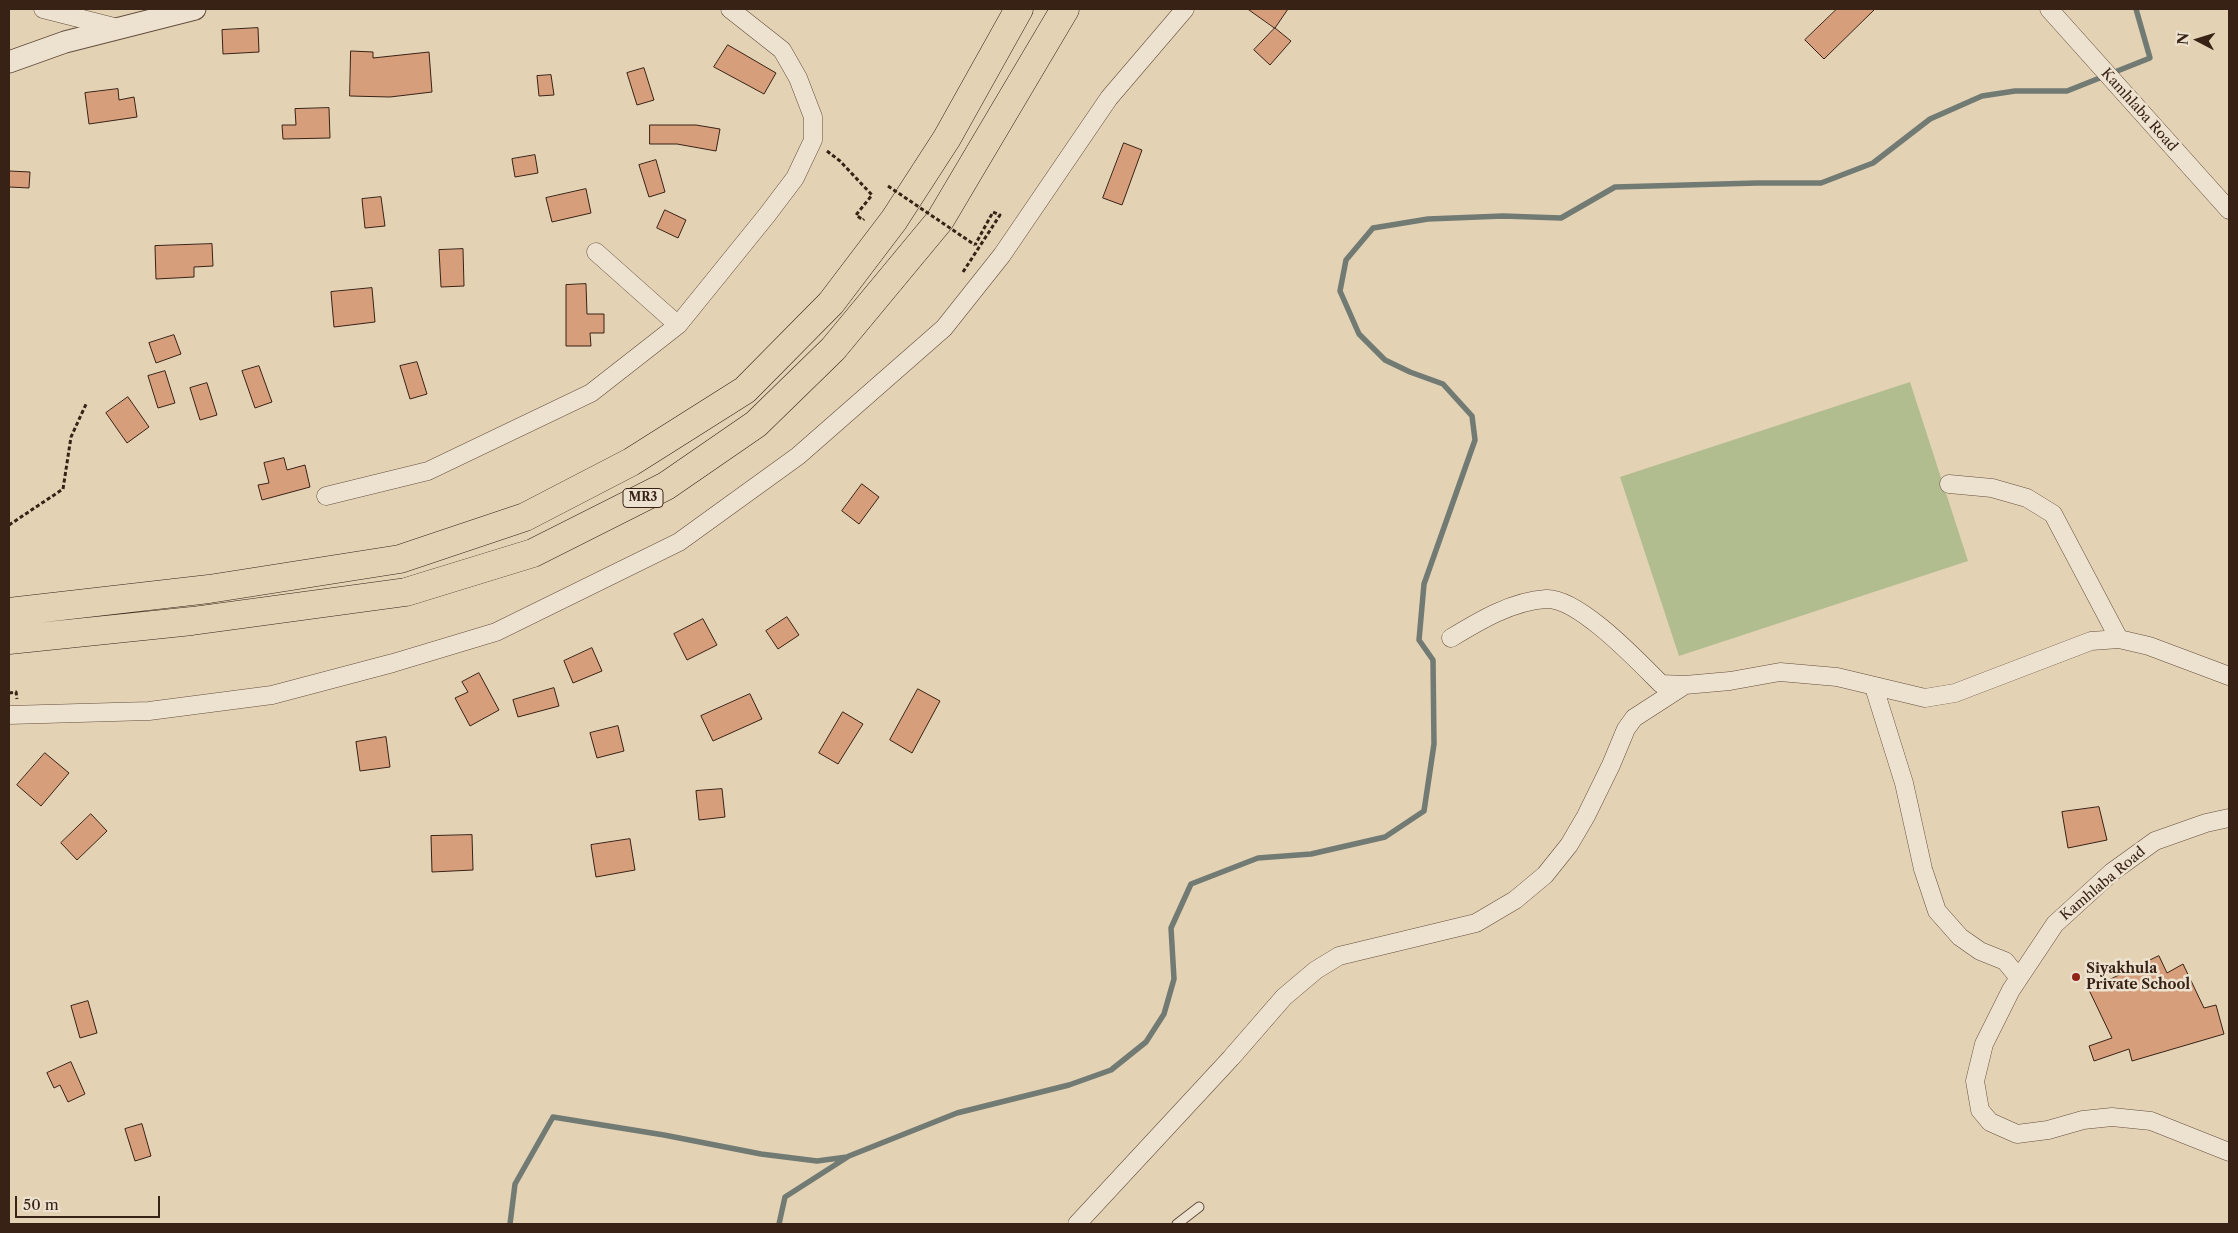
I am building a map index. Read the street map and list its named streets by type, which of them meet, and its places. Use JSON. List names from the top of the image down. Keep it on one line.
{"streets":{"highway":["MR3"],"street":["Kamhlaba Road"]},"places":["Siyakhula Private School"],"scale_bar":"50 m","north":"left"}
